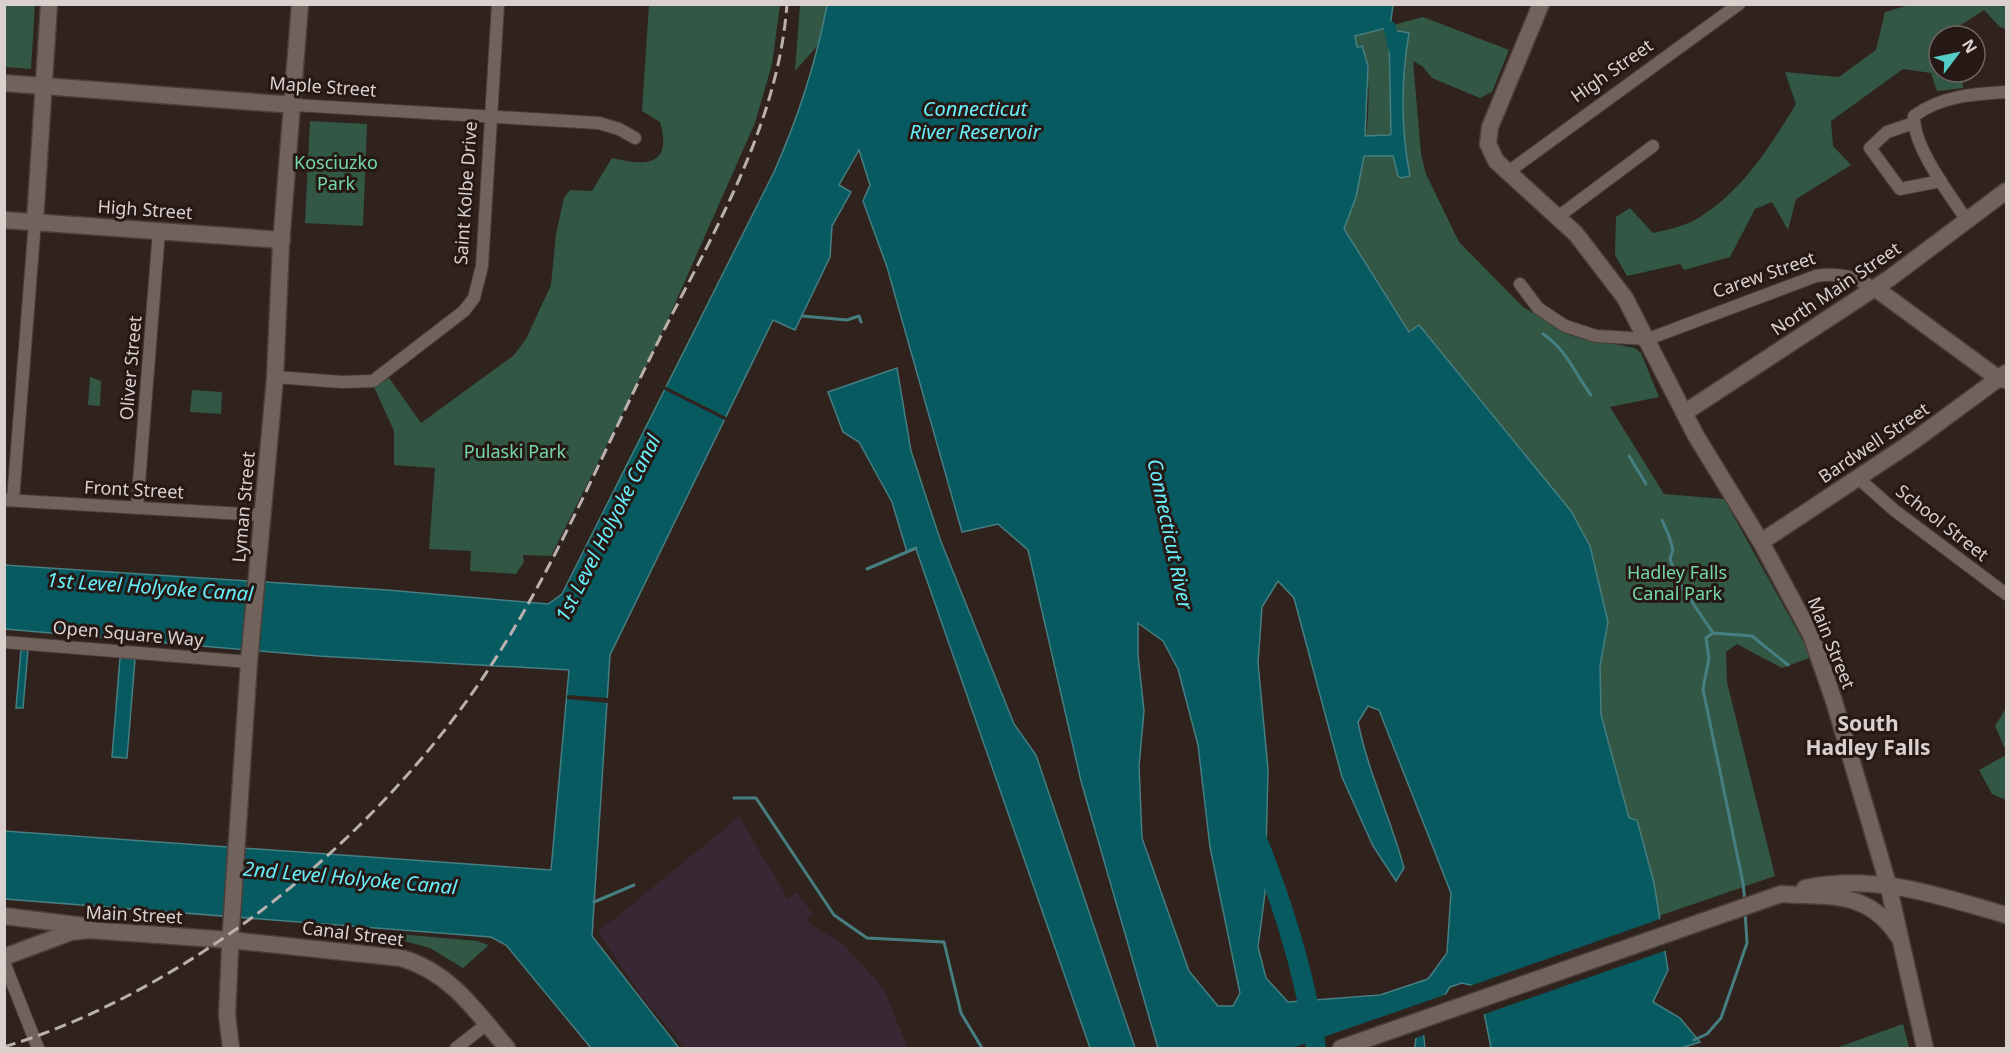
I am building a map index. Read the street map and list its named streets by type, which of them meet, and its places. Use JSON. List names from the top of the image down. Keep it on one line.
{"streets":{"main road":["High Street","Maple Street","Carew Street","North Main Street","Bardwell Street","Lyman Street","Main Street","Canal Street"],"street":["Saint Kolbe Drive","Oliver Street","Front Street","School Street","Open Square Way"]},"crossings":[["High Street","Oliver Street"],["High Street","Lyman Street"],["High Street","Main Street"],["Maple Street","Saint Kolbe Drive"],["Maple Street","Lyman Street"],["Saint Kolbe Drive","Lyman Street"],["Carew Street","North Main Street"],["Carew Street","Bardwell Street"],["Carew Street","Main Street"],["North Main Street","Main Street"],["Oliver Street","Front Street"],["Bardwell Street","School Street"],["Bardwell Street","Main Street"],["Front Street","Lyman Street"],["Lyman Street","Open Square Way"],["Lyman Street","Main Street"],["Lyman Street","Canal Street"],["Main Street","Canal Street"]],"districts":["South Hadley Falls"],"water":["Connecticut River Reservoir","1st Level Holyoke Canal","Connecticut River","2nd Level Holyoke Canal"],"parks":["Kosciuzko Park","Pulaski Park","Hadley Falls Canal Park"],"north":"top right"}
